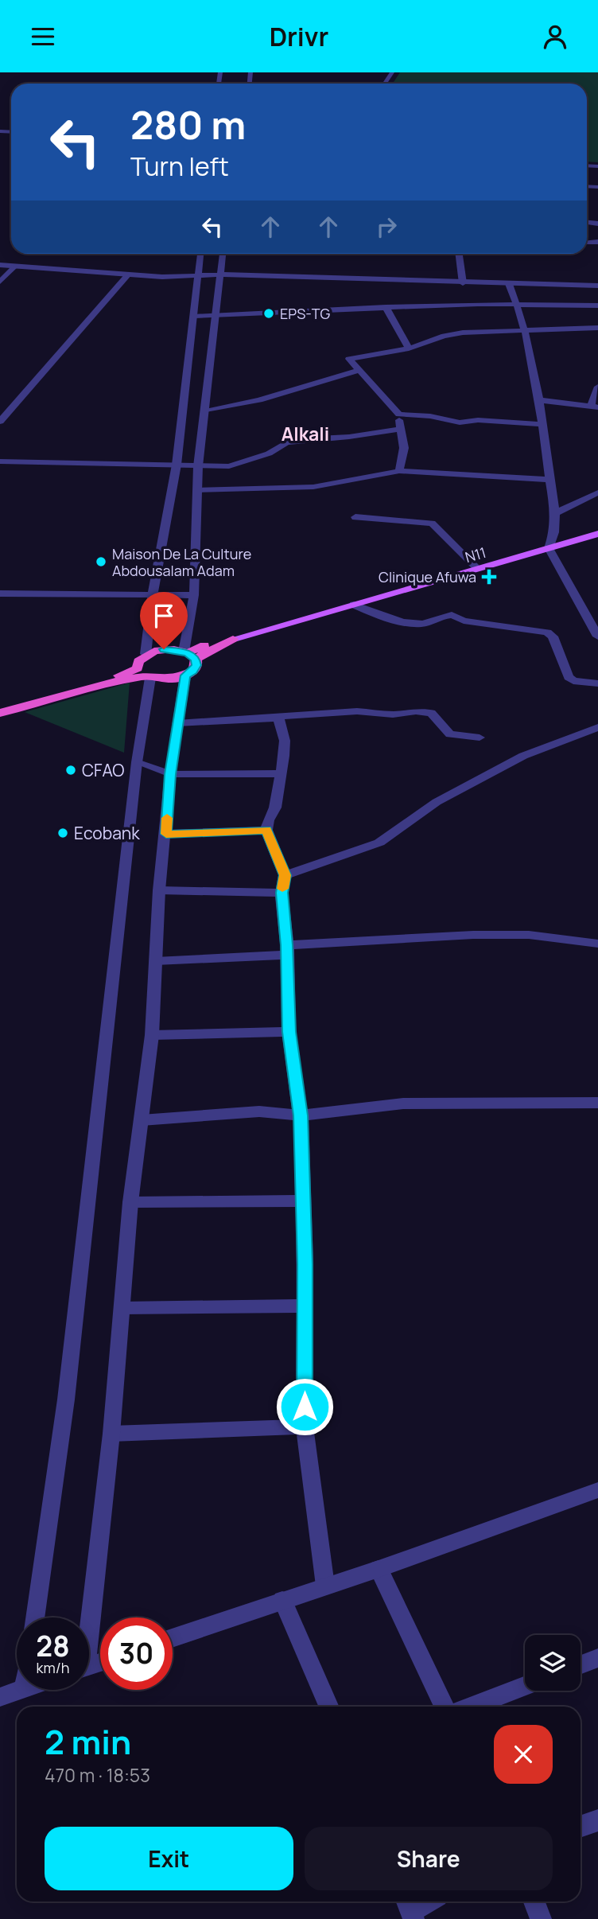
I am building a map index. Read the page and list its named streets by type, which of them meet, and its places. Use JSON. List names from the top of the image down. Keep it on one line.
{"streets":{"main road":["N11"]},"districts":["Alkali"],"places":{"other":["EPS-TG","Maison De La Culture Abdousalam Adam","CFAO","Ecobank"],"health":["Clinique Afuwa"]},"page":{"header":"Drivr","turn":["280 m","Turn left"],"speed":"28 km/h","limit":"30","heading":["2 min","470 m · 18:53"],"buttons":["Exit","Share"]}}
